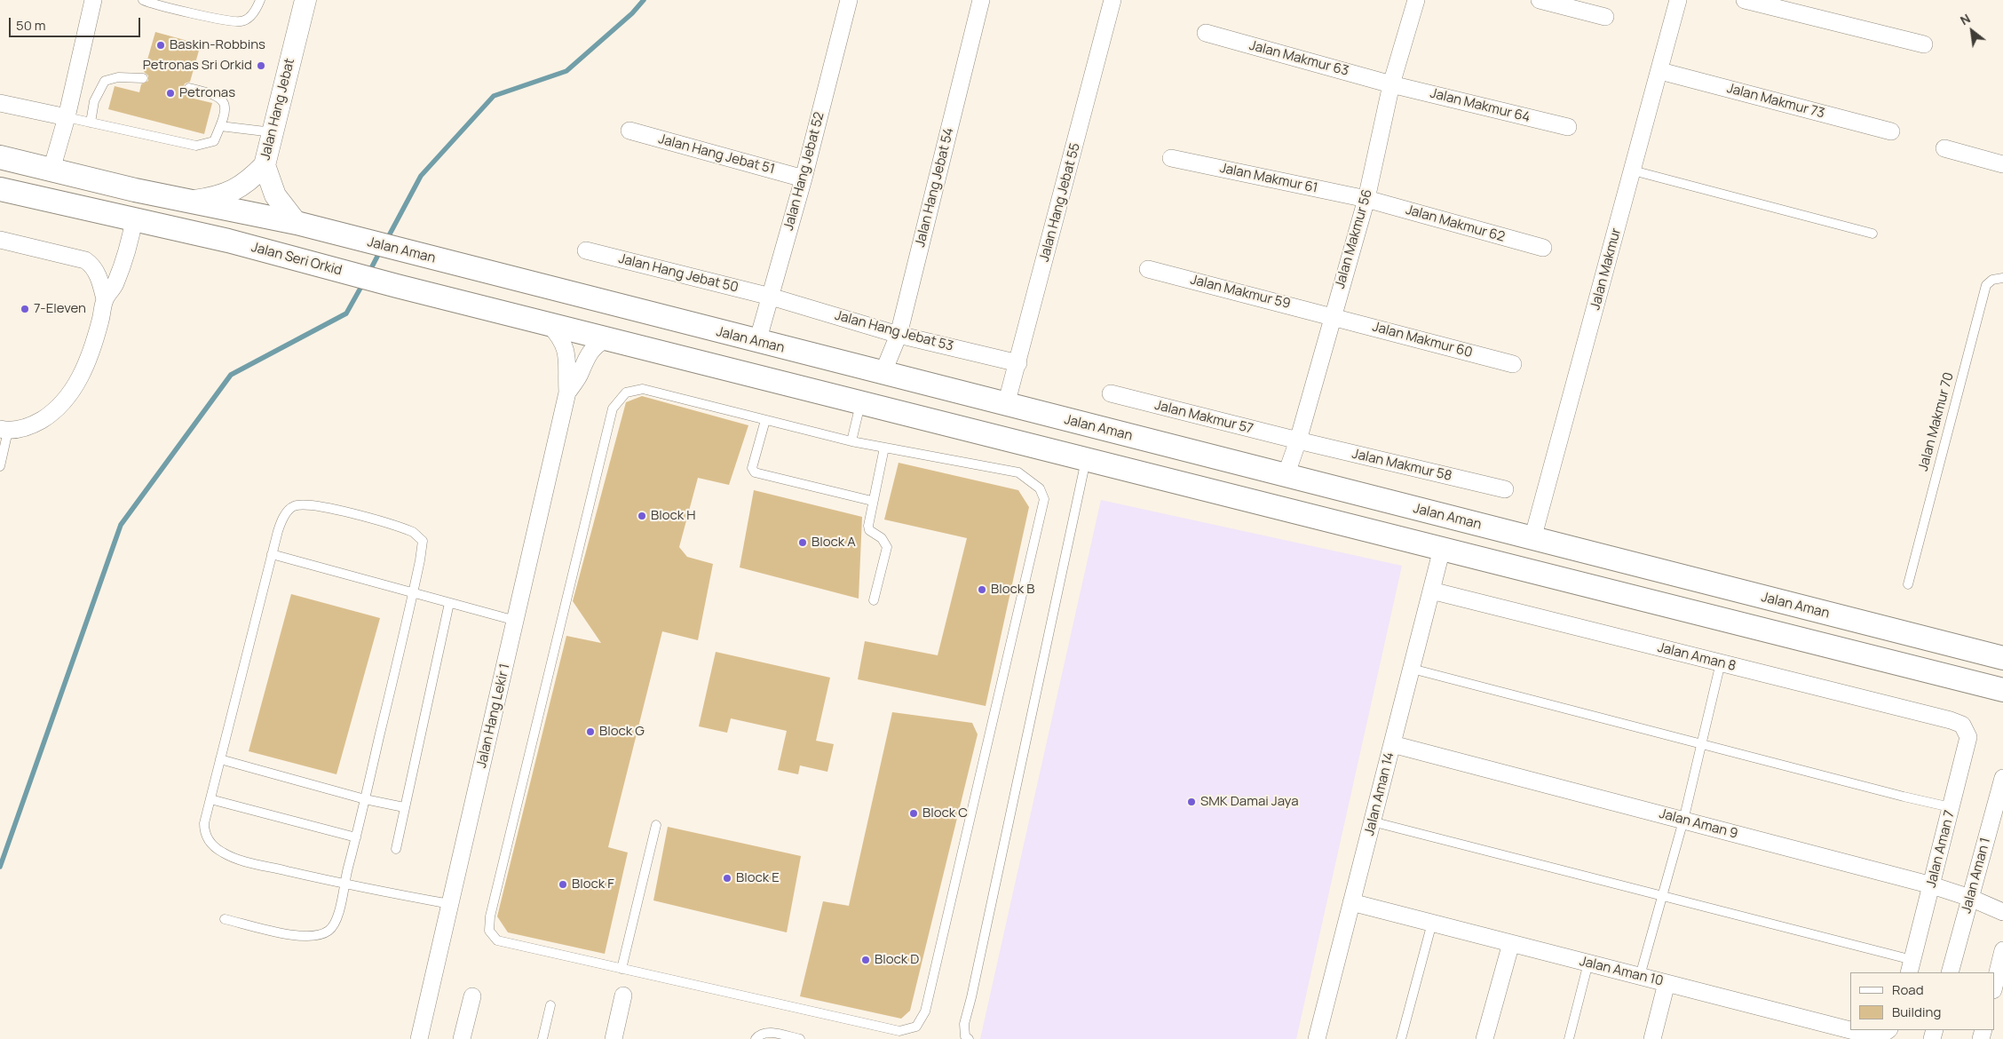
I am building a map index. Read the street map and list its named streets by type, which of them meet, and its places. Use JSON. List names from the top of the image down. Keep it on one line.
{"streets":{"main road":["Jalan Aman","Jalan Seri Orkid"],"street":["Jalan Makmur 63","Jalan Makmur 73","Jalan Makmur 64","Jalan Hang Jebat","Jalan Hang Jebat 51","Jalan Hang Jebat 52","Jalan Makmur 61","Jalan Hang Jebat 54","Jalan Hang Jebat 55","Jalan Makmur 62","Jalan Makmur 56","Jalan Makmur","Jalan Hang Jebat 50","Jalan Makmur 59","Jalan Hang Jebat 53","Jalan Makmur 60","Jalan Makmur 57","Jalan Makmur 58","Jalan Aman 8","Jalan Hang Lekir 1","Jalan Aman 14","Jalan Aman 9","Jalan Aman 7","Jalan Aman 1","Jalan Aman 10"],"lane":["Jalan Makmur 70"]},"crossings":[["Jalan Makmur 63","Jalan Makmur 64"],["Jalan Makmur 63","Jalan Makmur 56"],["Jalan Makmur 73","Jalan Makmur"],["Jalan Makmur 64","Jalan Makmur 56"],["Jalan Hang Jebat","Jalan Aman"],["Jalan Hang Jebat 51","Jalan Hang Jebat 52"],["Jalan Hang Jebat 52","Jalan Aman"],["Jalan Hang Jebat 52","Jalan Hang Jebat 50"],["Jalan Hang Jebat 52","Jalan Hang Jebat 53"],["Jalan Makmur 61","Jalan Makmur 62"],["Jalan Makmur 61","Jalan Makmur 56"],["Jalan Hang Jebat 54","Jalan Aman"],["Jalan Hang Jebat 54","Jalan Hang Jebat 53"],["Jalan Hang Jebat 55","Jalan Aman"],["Jalan Hang Jebat 55","Jalan Hang Jebat 53"],["Jalan Makmur 62","Jalan Makmur 56"],["Jalan Makmur 56","Jalan Aman"],["Jalan Makmur 56","Jalan Makmur 59"],["Jalan Makmur 56","Jalan Makmur 60"],["Jalan Makmur 56","Jalan Makmur 57"],["Jalan Makmur 56","Jalan Makmur 58"],["Jalan Aman","Jalan Makmur"],["Jalan Seri Orkid","Jalan Hang Lekir 1"],["Jalan Hang Jebat 50","Jalan Hang Jebat 53"],["Jalan Makmur 59","Jalan Makmur 60"],["Jalan Makmur 57","Jalan Makmur 58"],["Jalan Aman 8","Jalan Aman 14"],["Jalan Aman 8","Jalan Aman 7"],["Jalan Aman 14","Jalan Aman 9"],["Jalan Aman 14","Jalan Aman 10"],["Jalan Aman 9","Jalan Aman 7"],["Jalan Aman 9","Jalan Aman 1"]],"places":["Baskin-Robbins","Petronas Sri Orkid","Petronas","7-Eleven","Block H","Block A","Block B","Block G","SMK Damai Jaya","Block C","Block E","Block F","Block D"],"legend":["Road","Building"],"scale_bar":"50 m","north":"top left"}
